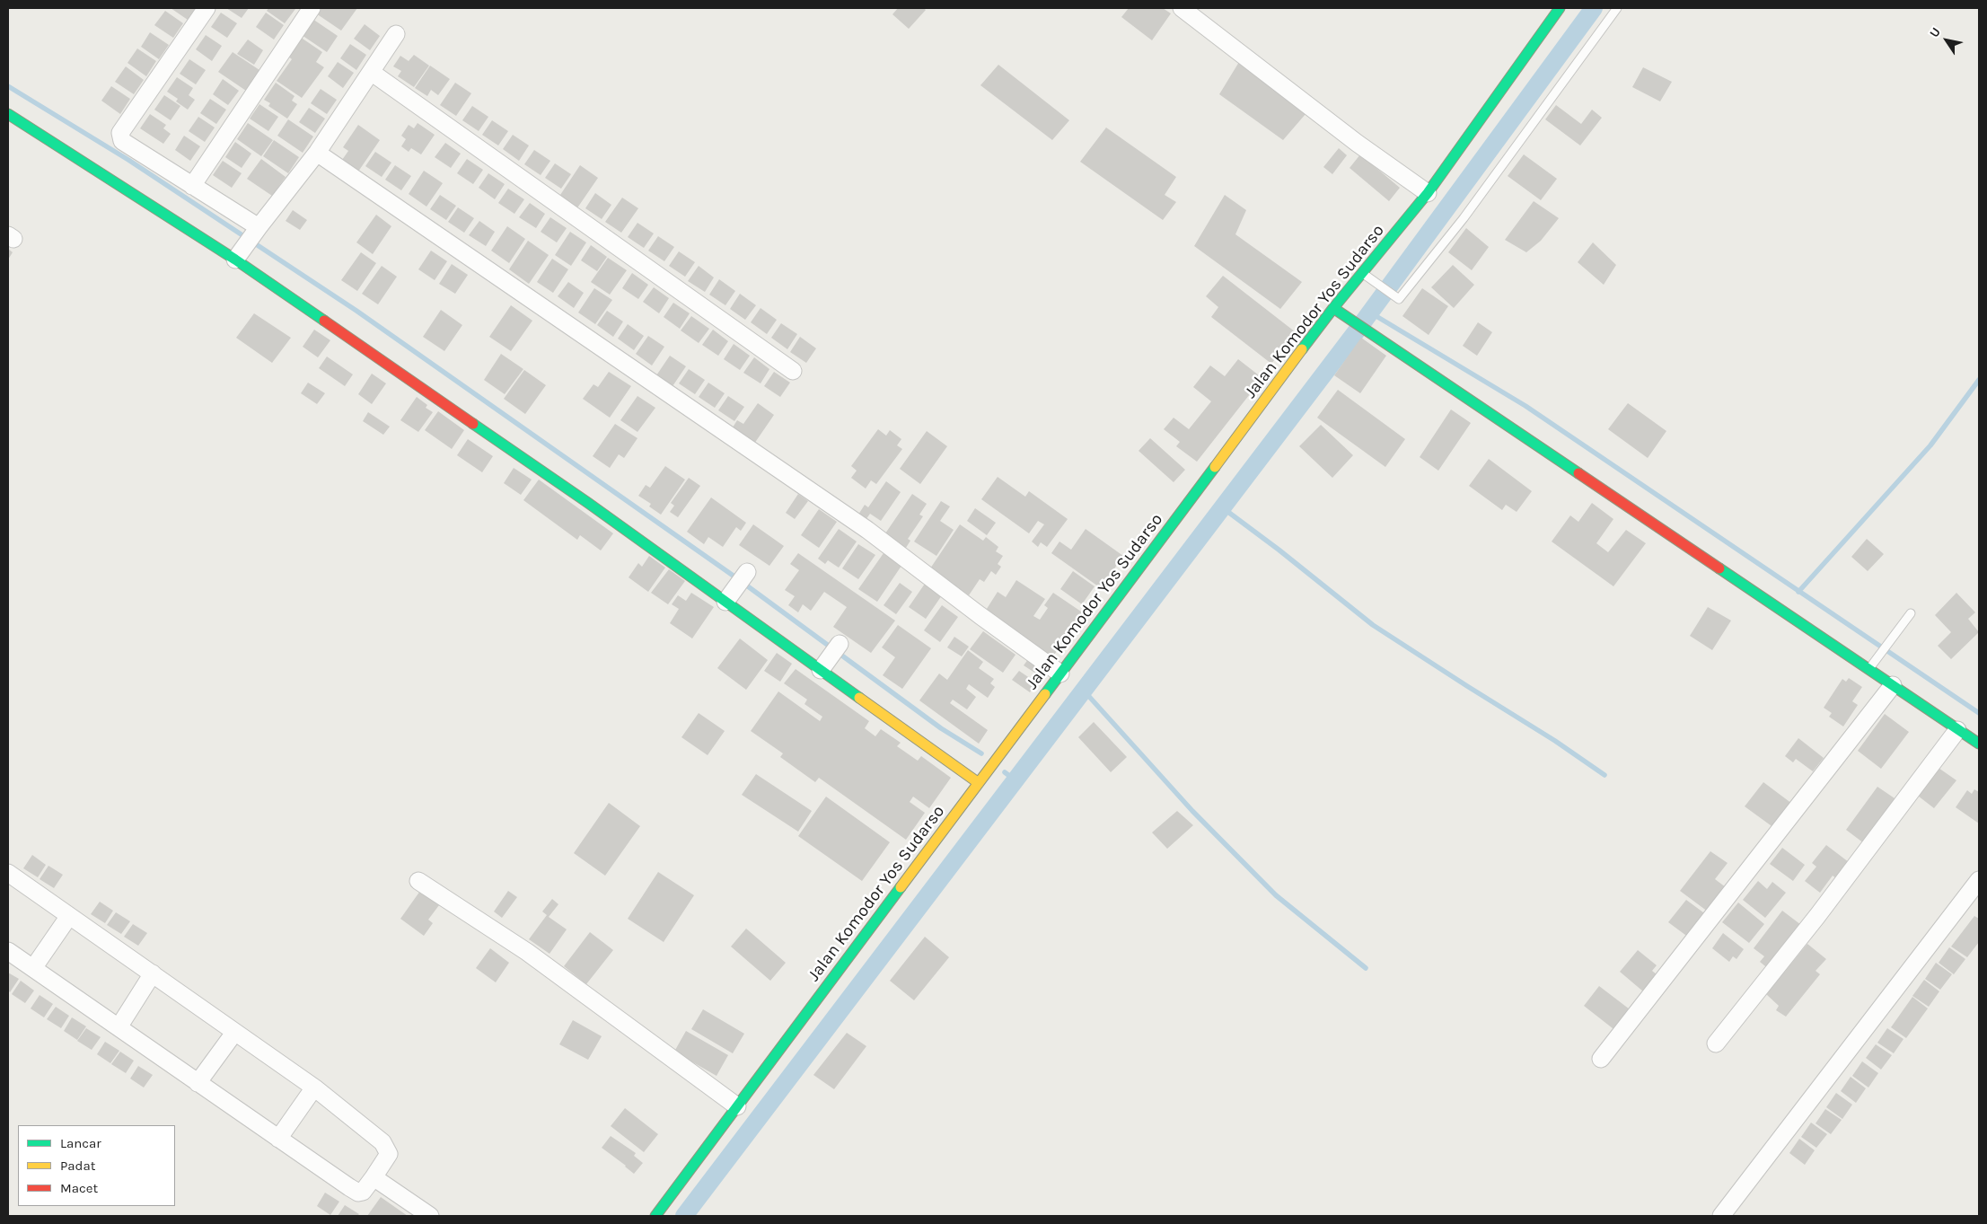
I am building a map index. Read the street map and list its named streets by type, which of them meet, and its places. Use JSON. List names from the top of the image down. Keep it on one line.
{"streets":{"street":["Jalan Komodor Yos Sudarso"]},"legend":["Lancar","Padat","Macet"],"north":"top left"}
